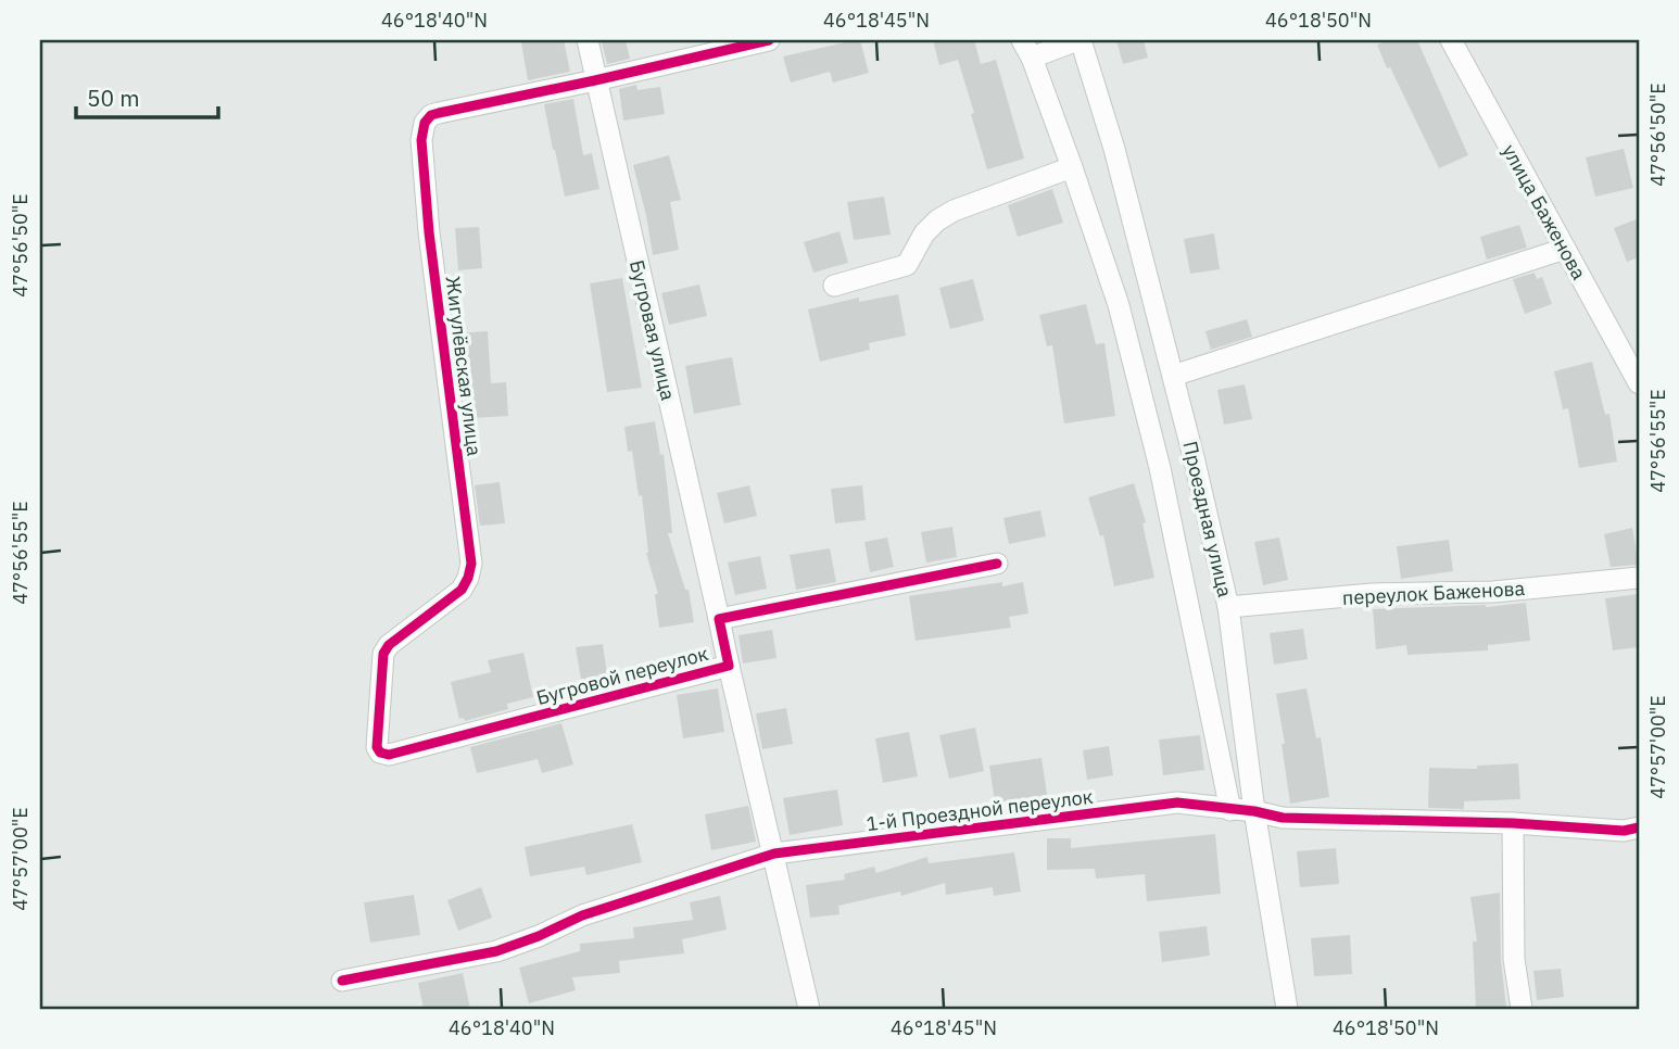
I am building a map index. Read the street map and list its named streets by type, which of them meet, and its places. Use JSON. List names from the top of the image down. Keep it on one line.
{"streets":{"street":["улица Баженова","Бугровая улица","Жигулёвская улица","Проездная улица","переулок Баженова","Бугровой переулок","1-й Проездной переулок"]},"crossings":[["Бугровая улица","Жигулёвская улица"],["Бугровая улица","Бугровой переулок"],["Жигулёвская улица","Бугровой переулок"],["Проездная улица","переулок Баженова"],["Проездная улица","1-й Проездной переулок"]],"scale_bar":"50 m","coordinates":["46°18'40\"N","46°18'45\"N","46°18'50\"N","47°56'50\"E","47°56'55\"E","47°57'00\"E"]}
